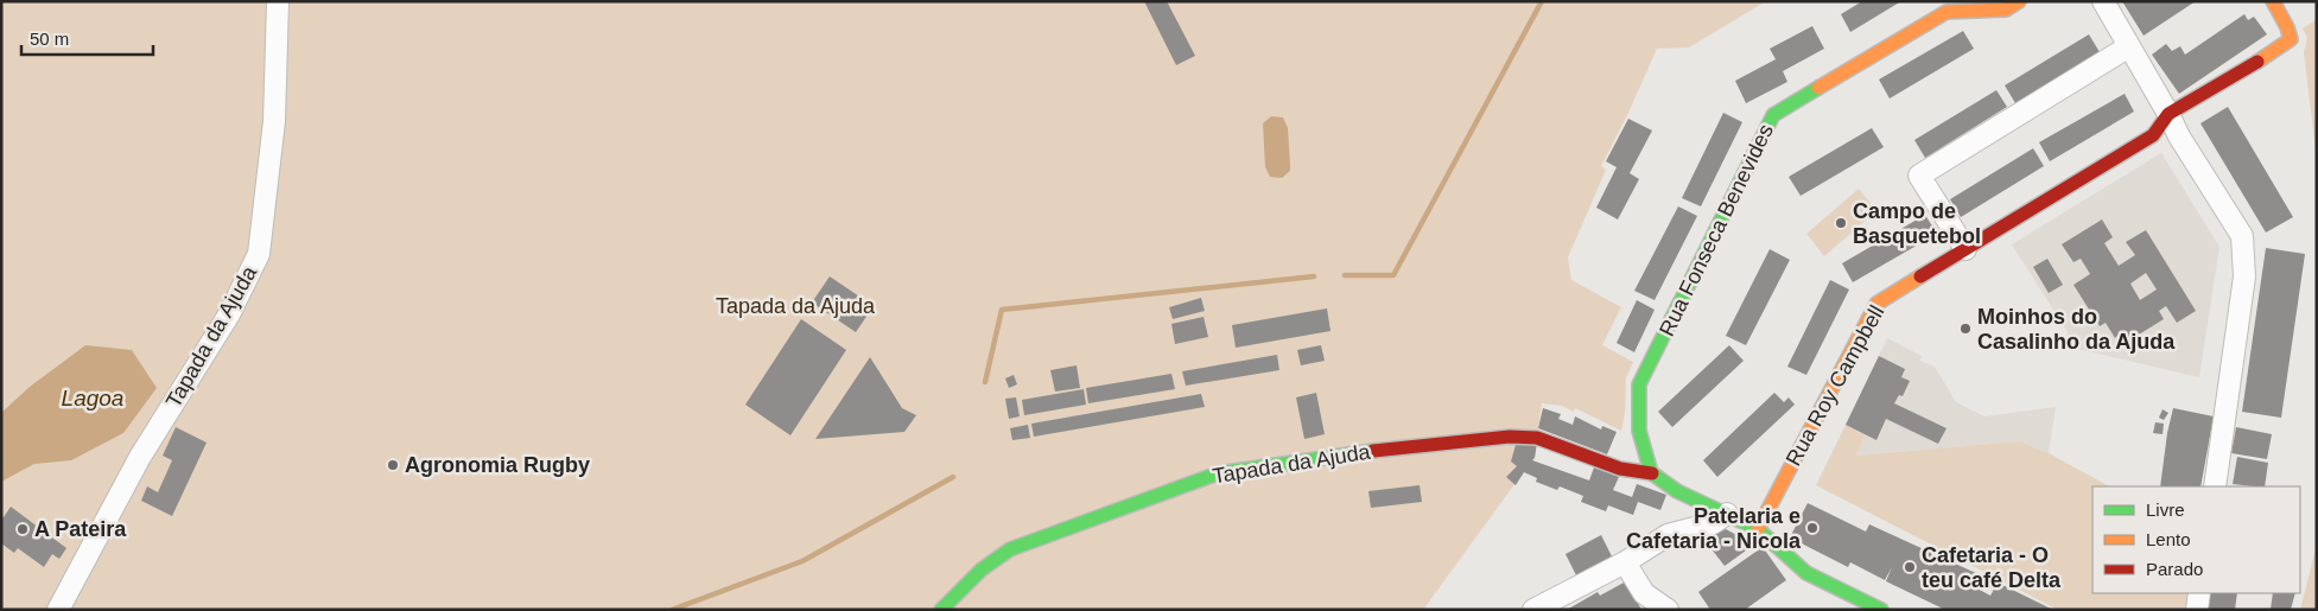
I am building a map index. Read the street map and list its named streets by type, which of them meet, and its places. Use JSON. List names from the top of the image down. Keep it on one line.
{"streets":{"street":["Rua Fonseca Benevides","Tapada da Ajuda","Rua Roy Campbell"]},"crossings":[["Rua Fonseca Benevides","Tapada da Ajuda"]],"water":["Lagoa"],"parks":["Tapada da Ajuda"],"places":["Campo de Basquetebol","Moinhos do Casalinho da Ajuda","Agronomia Rugby","Patelaria e Cafetaria - Nicola","A Pateira","Cafetaria - O teu café Delta"],"legend":["Livre","Lento","Parado"],"scale_bar":"50 m"}
